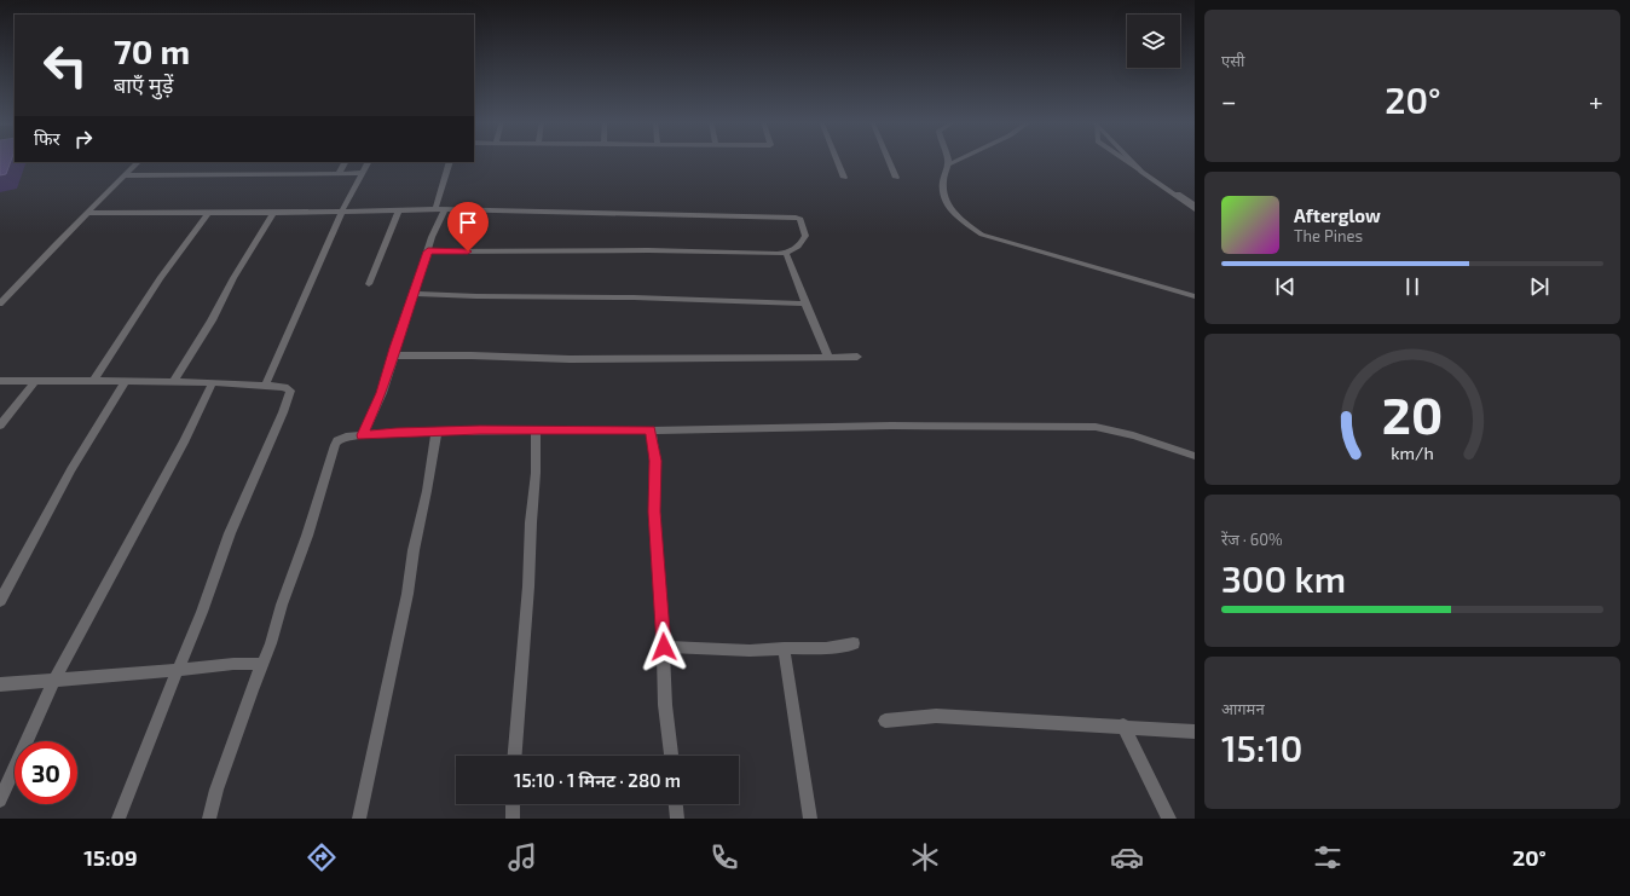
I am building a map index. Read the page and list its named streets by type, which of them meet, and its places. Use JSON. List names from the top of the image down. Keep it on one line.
{"page":{"tile":["एसी",["रेंज · 60%","300 km"],["आगमन","15:10"]],"turn":["70 m","बाएँ मुड़ें"],"heat":["−","20°","+"],"then":"फिर","song":["Afterglow","The Pines"],"limit":"30","trip":"15:10 · 1 मिनट · 280 m","tabs":["15:09","20°"],"gauge":["20","km/h"]}}
